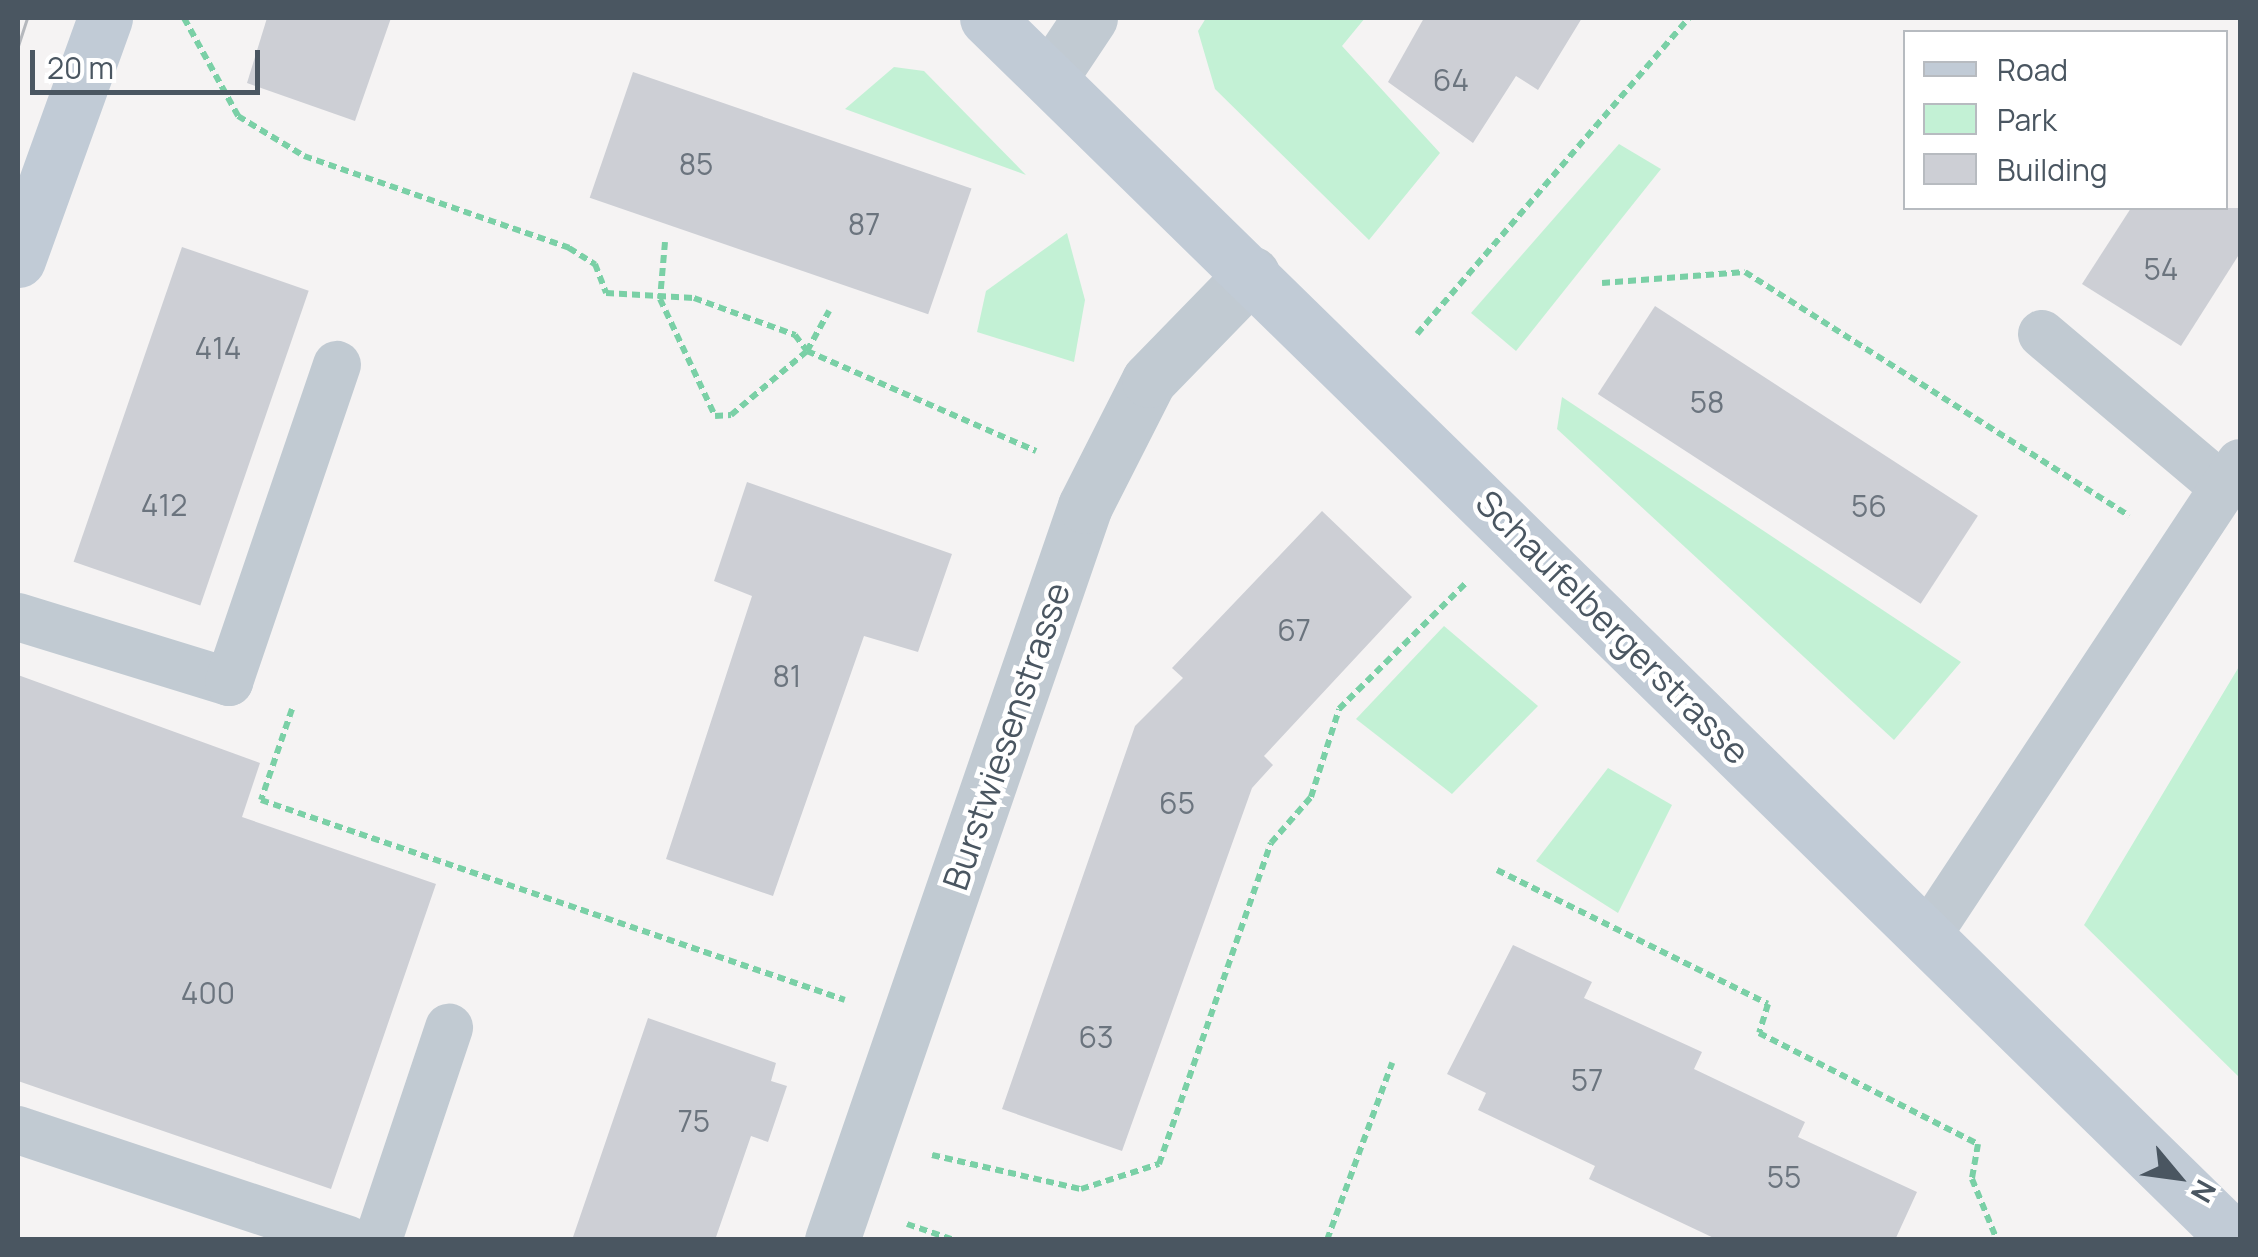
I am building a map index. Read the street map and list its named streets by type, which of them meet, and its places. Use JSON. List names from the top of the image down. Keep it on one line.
{"streets":{"street":["Schaufelbergerstrasse","Burstwiesenstrasse"]},"crossings":[["Schaufelbergerstrasse","Burstwiesenstrasse"]],"house_numbers":["64","85","87","54","414","58","412","56","67","81","65","400","63","57","75","55"],"legend":["Road","Park","Building"],"scale_bar":"20 m","north":"bottom right"}
